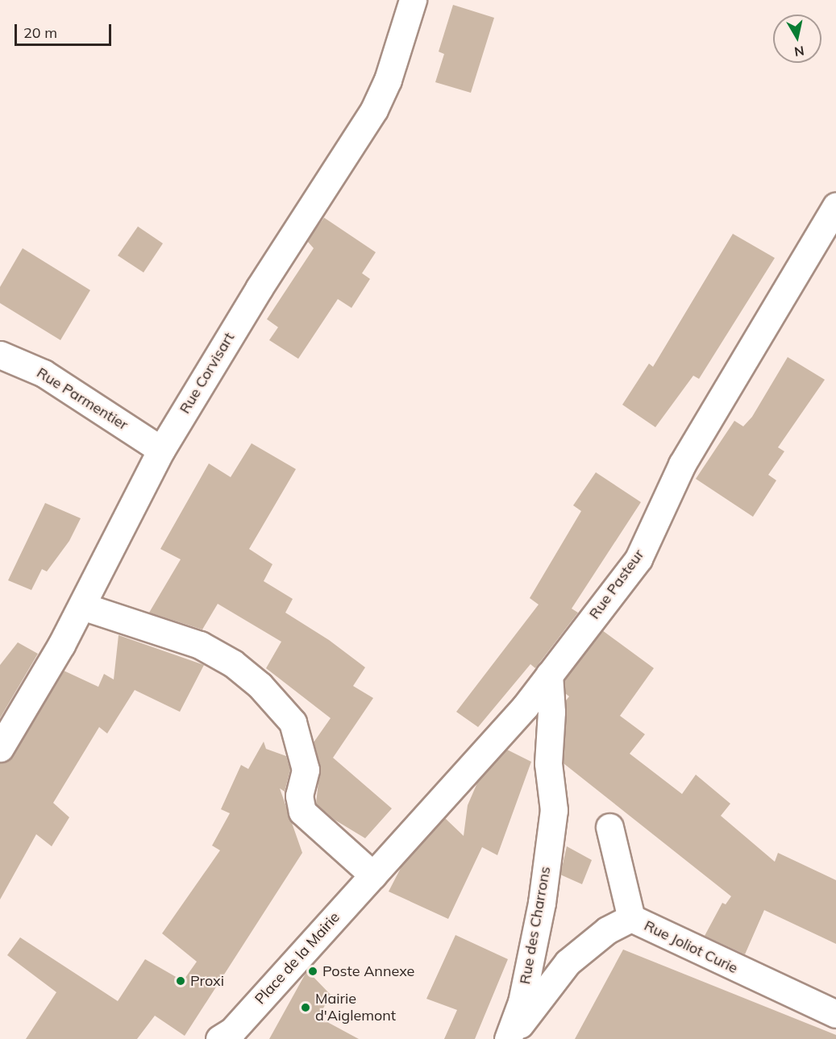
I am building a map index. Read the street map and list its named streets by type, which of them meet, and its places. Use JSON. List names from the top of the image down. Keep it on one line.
{"streets":{"street":["Rue Corvisart","Rue Parmentier","Rue Pasteur","Rue des Charrons","Rue Joliot Curie","Place de la Mairie"]},"crossings":[["Rue Corvisart","Rue Parmentier"],["Rue Pasteur","Rue des Charrons"],["Rue Pasteur","Place de la Mairie"],["Rue des Charrons","Rue Joliot Curie"]],"places":["Poste Annexe","Proxi","Mairie d'Aiglemont"],"scale_bar":"20 m","north":"bottom"}
